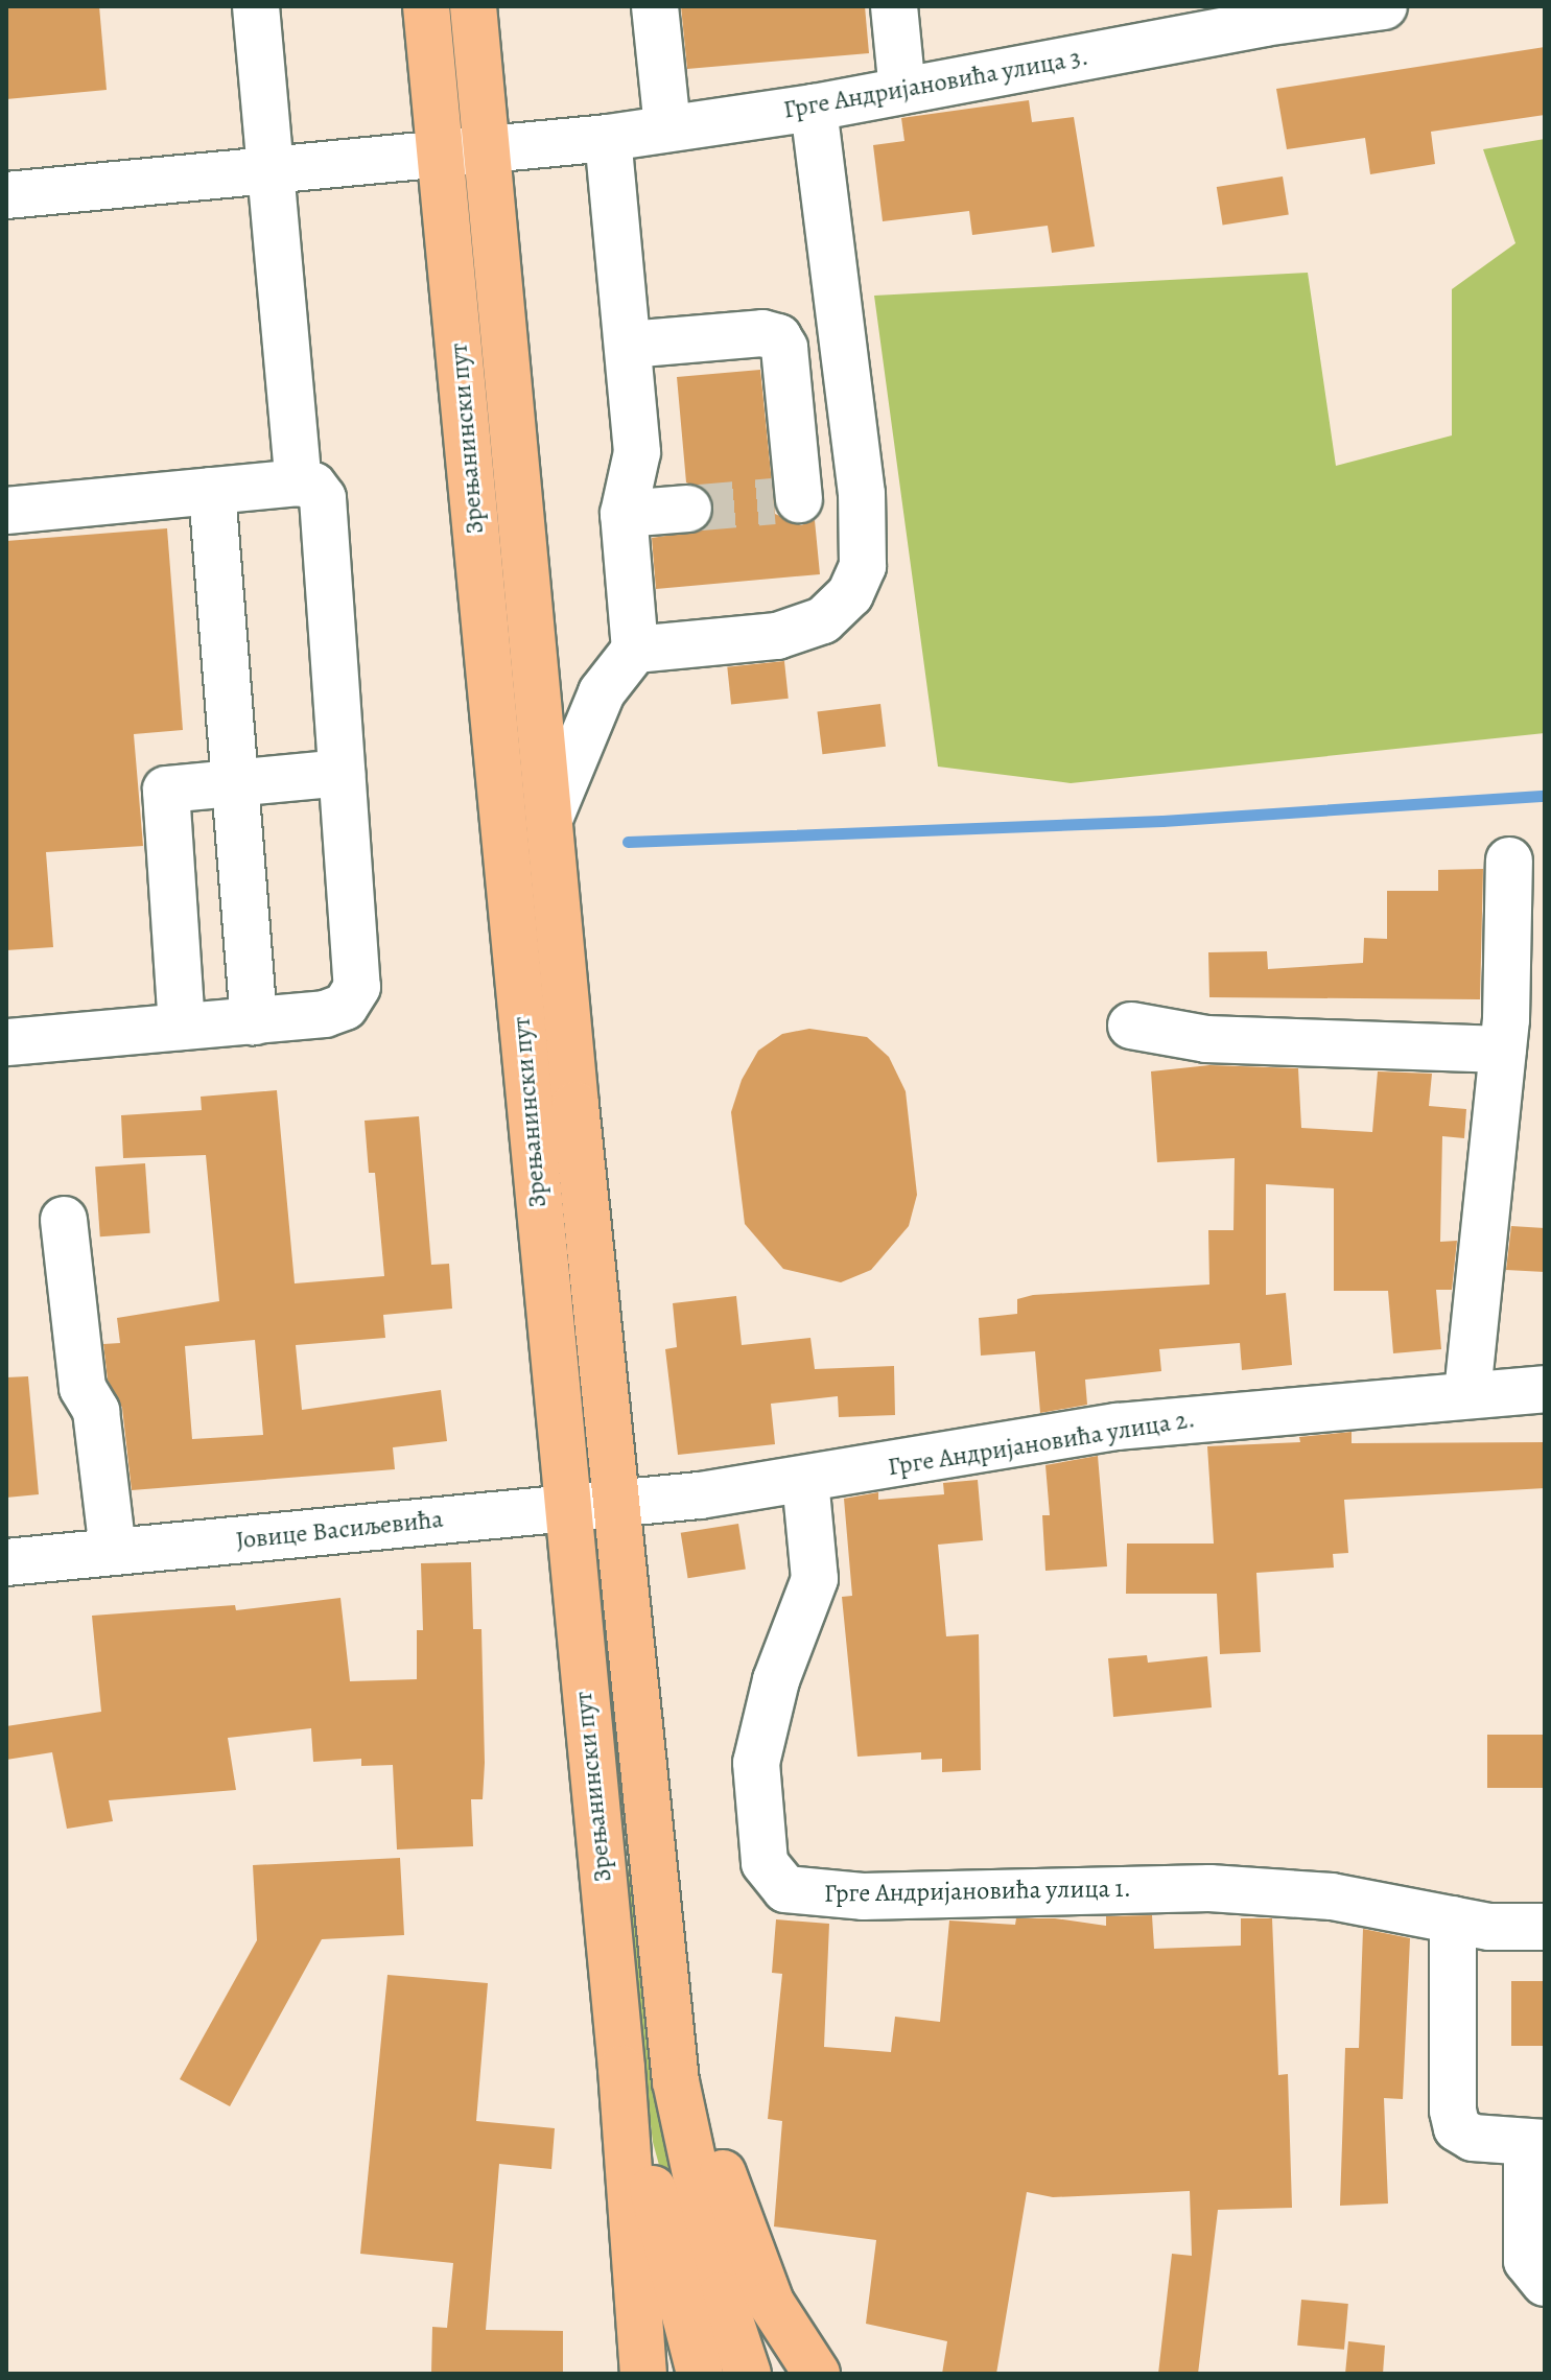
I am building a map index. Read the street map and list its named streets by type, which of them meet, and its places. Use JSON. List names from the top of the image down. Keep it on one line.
{"streets":{"main road":["Зрењанински пут"],"street":["Грге Андријановића улица 3.","Грге Андријановића улица 2.","Јовице Васиљевића","Грге Андријановића улица 1."]},"crossings":[["Грге Андријановића улица 3.","Зрењанински пут"],["Зрењанински пут","Грге Андријановића улица 2."],["Зрењанински пут","Јовице Васиљевића"],["Грге Андријановића улица 2.","Јовице Васиљевића"],["Грге Андријановића улица 2.","Грге Андријановића улица 1."]]}
